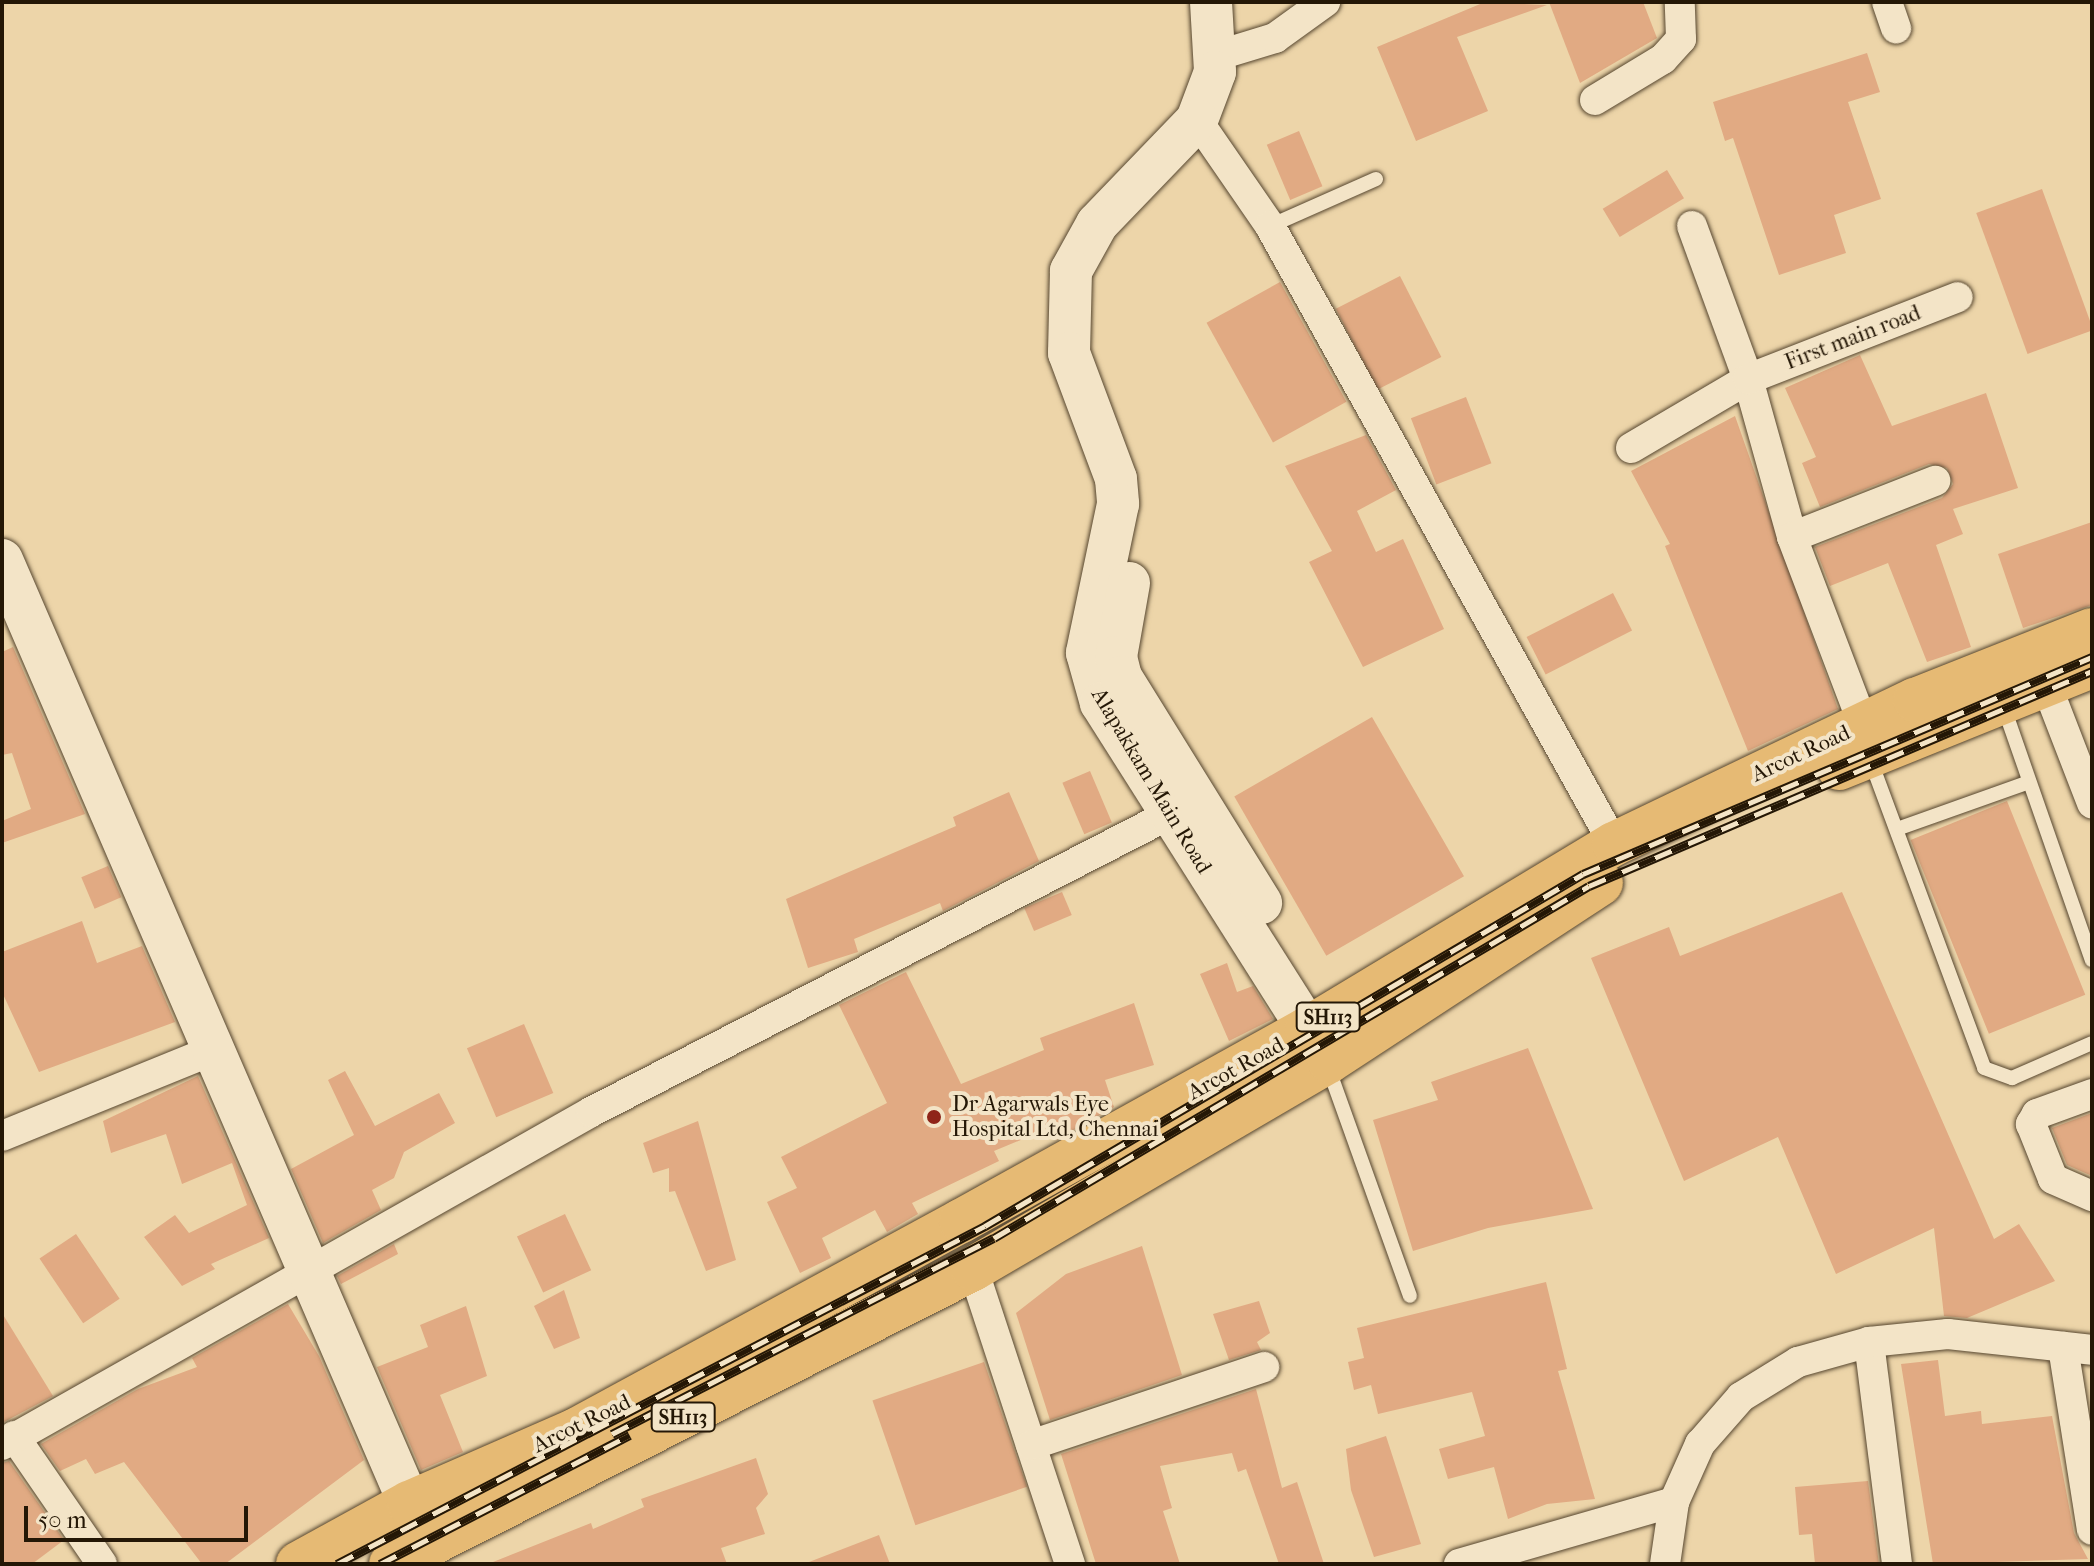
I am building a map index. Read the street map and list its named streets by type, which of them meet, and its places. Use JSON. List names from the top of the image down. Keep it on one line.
{"streets":{"main road":["Arcot Road","Alapakkam Main Road","SH113"],"street":["First main road"]},"crossings":[["Arcot Road","Alapakkam Main Road"]],"places":["Dr Agarwals Eye Hospital Ltd, Chennai"],"scale_bar":"50 m"}
